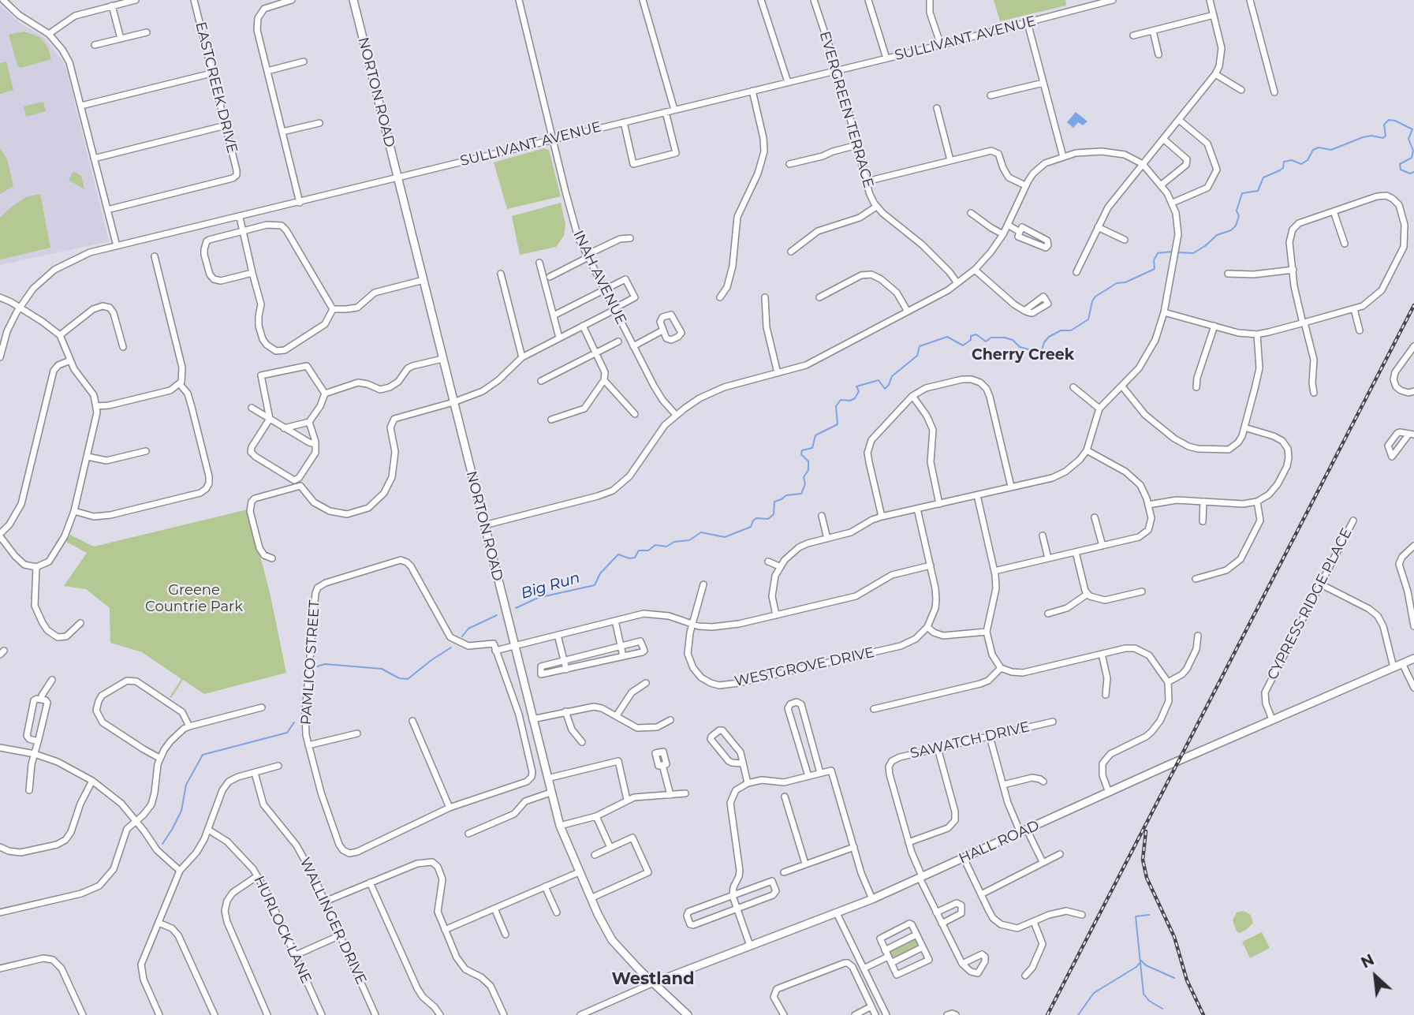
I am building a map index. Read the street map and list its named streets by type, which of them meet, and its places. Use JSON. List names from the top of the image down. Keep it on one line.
{"streets":{"main road":["NORTON ROAD","HALL ROAD"],"street":["SULLIVANT AVENUE","EASTCREEK DRIVE","EVERGREEN TERRACE","INAH AVENUE","CYPRESS RIDGE PLACE","PAMLICO STREET","WESTGROVE DRIVE","SAWATCH DRIVE","WALLINGER DRIVE","HURLOCK LANE"]},"crossings":[["SULLIVANT AVENUE","NORTON ROAD"],["SULLIVANT AVENUE","EVERGREEN TERRACE"],["SULLIVANT AVENUE","INAH AVENUE"],["NORTON ROAD","HALL ROAD"],["CYPRESS RIDGE PLACE","HALL ROAD"]],"districts":["Cherry Creek","Westland"],"water":["Big Run"],"parks":["Greene Countrie Park"],"north":"top left"}
